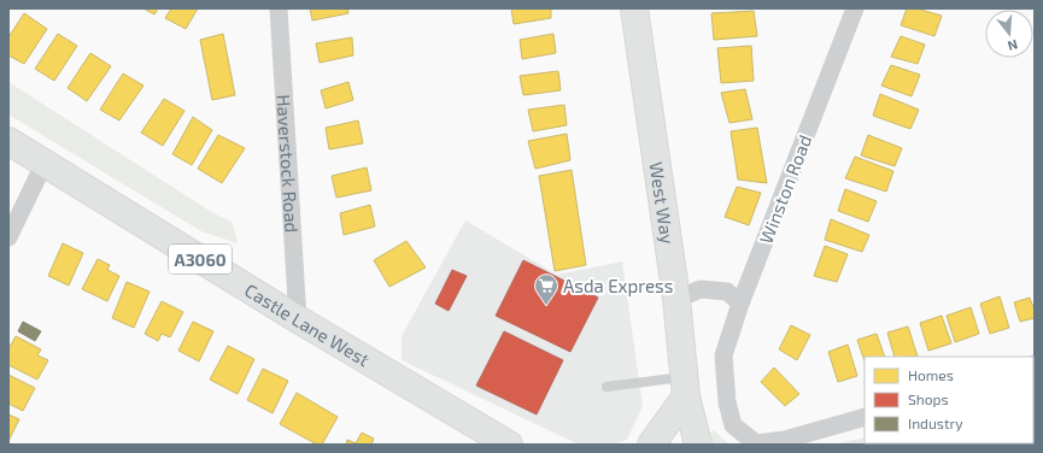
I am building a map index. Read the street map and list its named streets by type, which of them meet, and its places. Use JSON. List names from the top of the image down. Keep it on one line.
{"streets":{"main road":["West Way","A3060","Castle Lane West"],"street":["Haverstock Road","Winston Road"]},"crossings":[["Haverstock Road","Castle Lane West"]],"places":{"supermarket":["Asda Express"]},"legend":["Homes","Shops","Industry"],"north":"bottom"}
